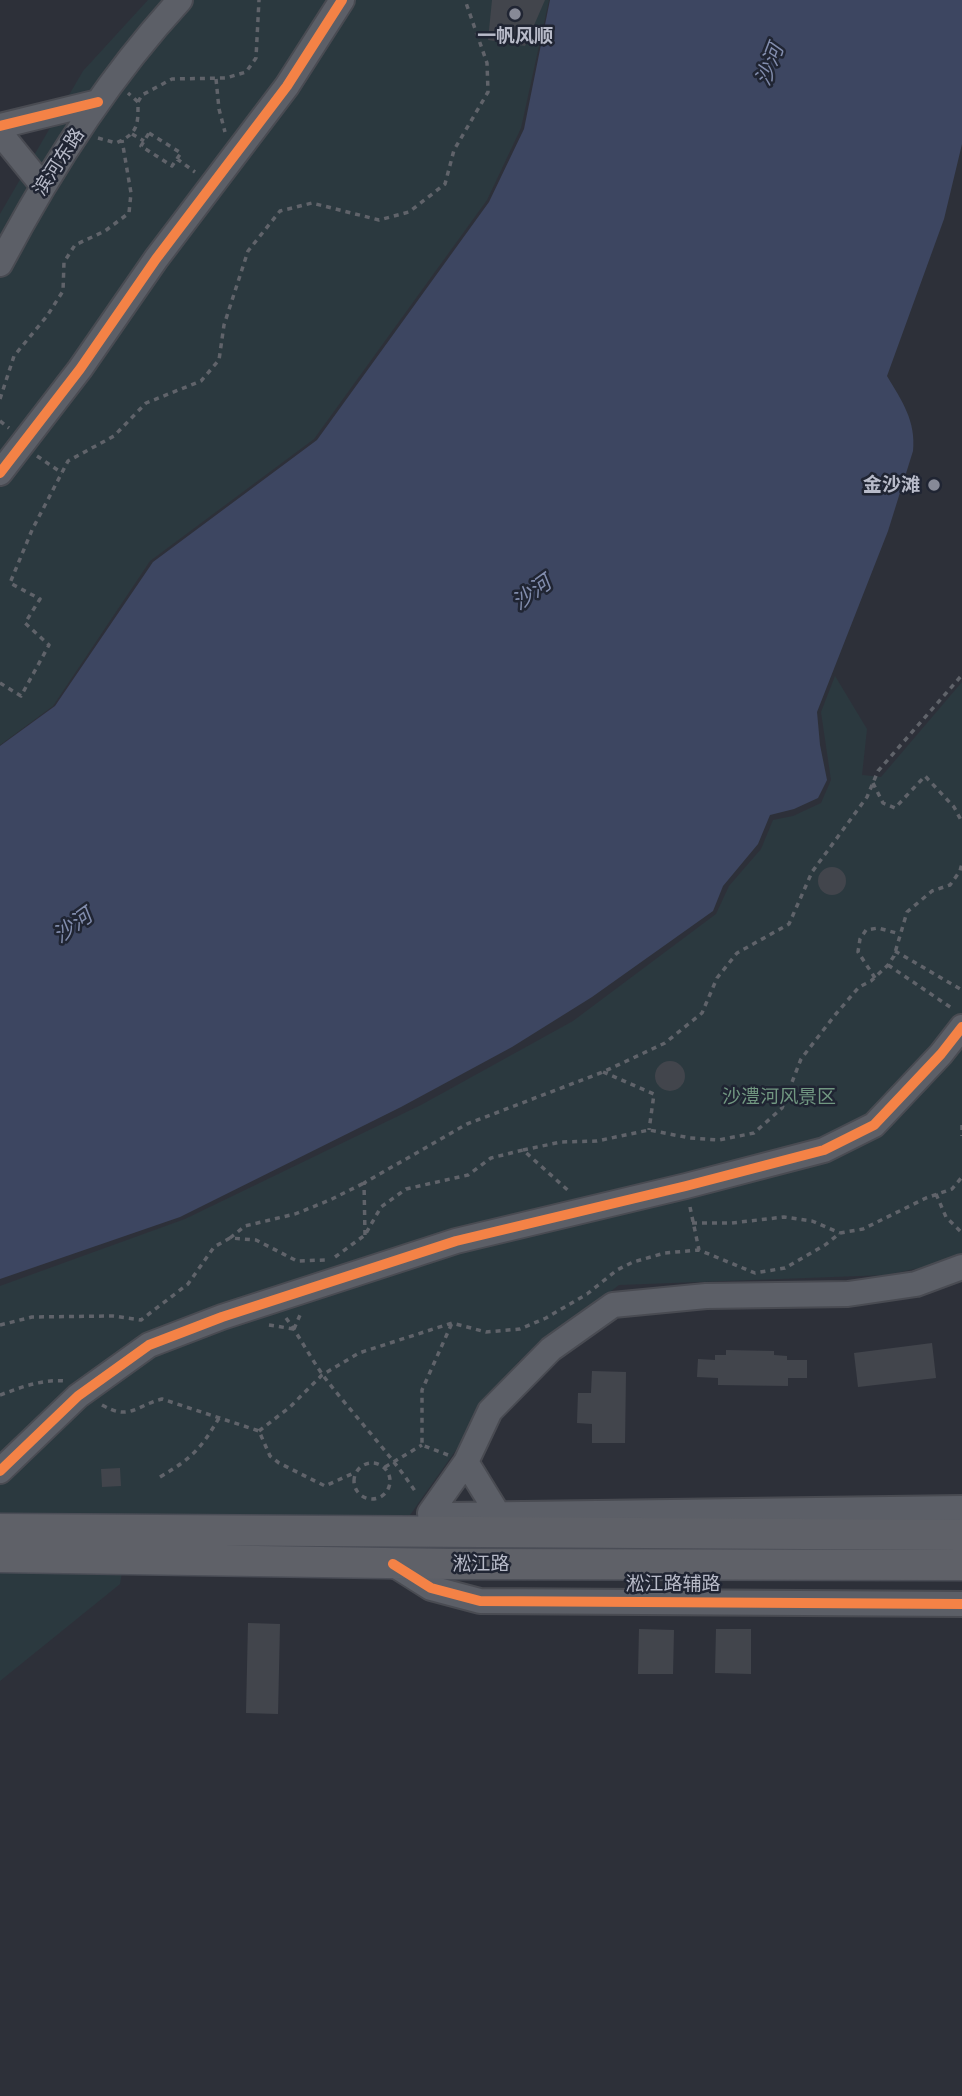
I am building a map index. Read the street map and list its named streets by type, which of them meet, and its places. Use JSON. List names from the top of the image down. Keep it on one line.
{"streets":{"main road":["淞江路"],"street":["滨河东路","淞江路辅路"]},"crossings":[["淞江路","淞江路辅路"]],"water":["沙河"],"parks":["沙澧河风景区"],"places":["一帆风顺","金沙滩"]}
